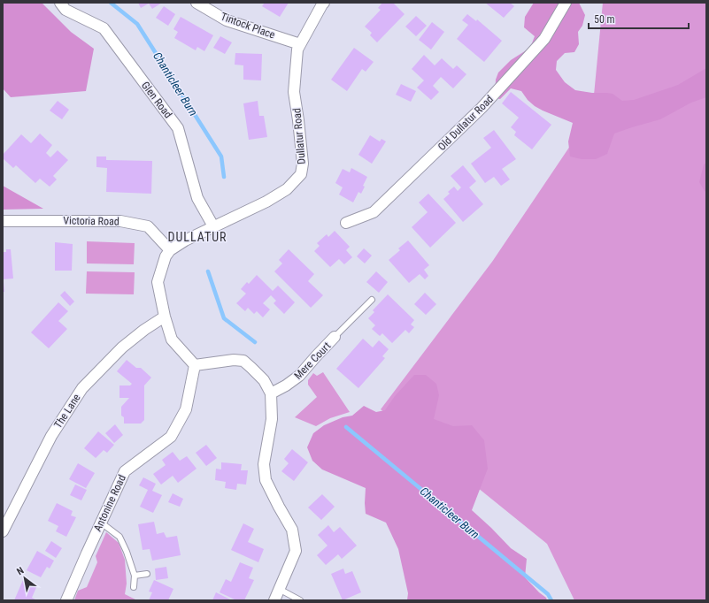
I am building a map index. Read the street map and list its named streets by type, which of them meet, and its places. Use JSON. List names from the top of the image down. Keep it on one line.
{"streets":{"street":["Tintock Place","Glen Road","Old Dullatur Road","Dullatur Road","Victoria Road","Mere Court","The Lane","Antonine Road"]},"crossings":[["Tintock Place","Dullatur Road"],["Glen Road","Dullatur Road"],["Dullatur Road","Victoria Road"]],"districts":["DULLATUR"],"water":["Chanticleer Burn"],"scale_bar":"50 m","north":"top left"}
